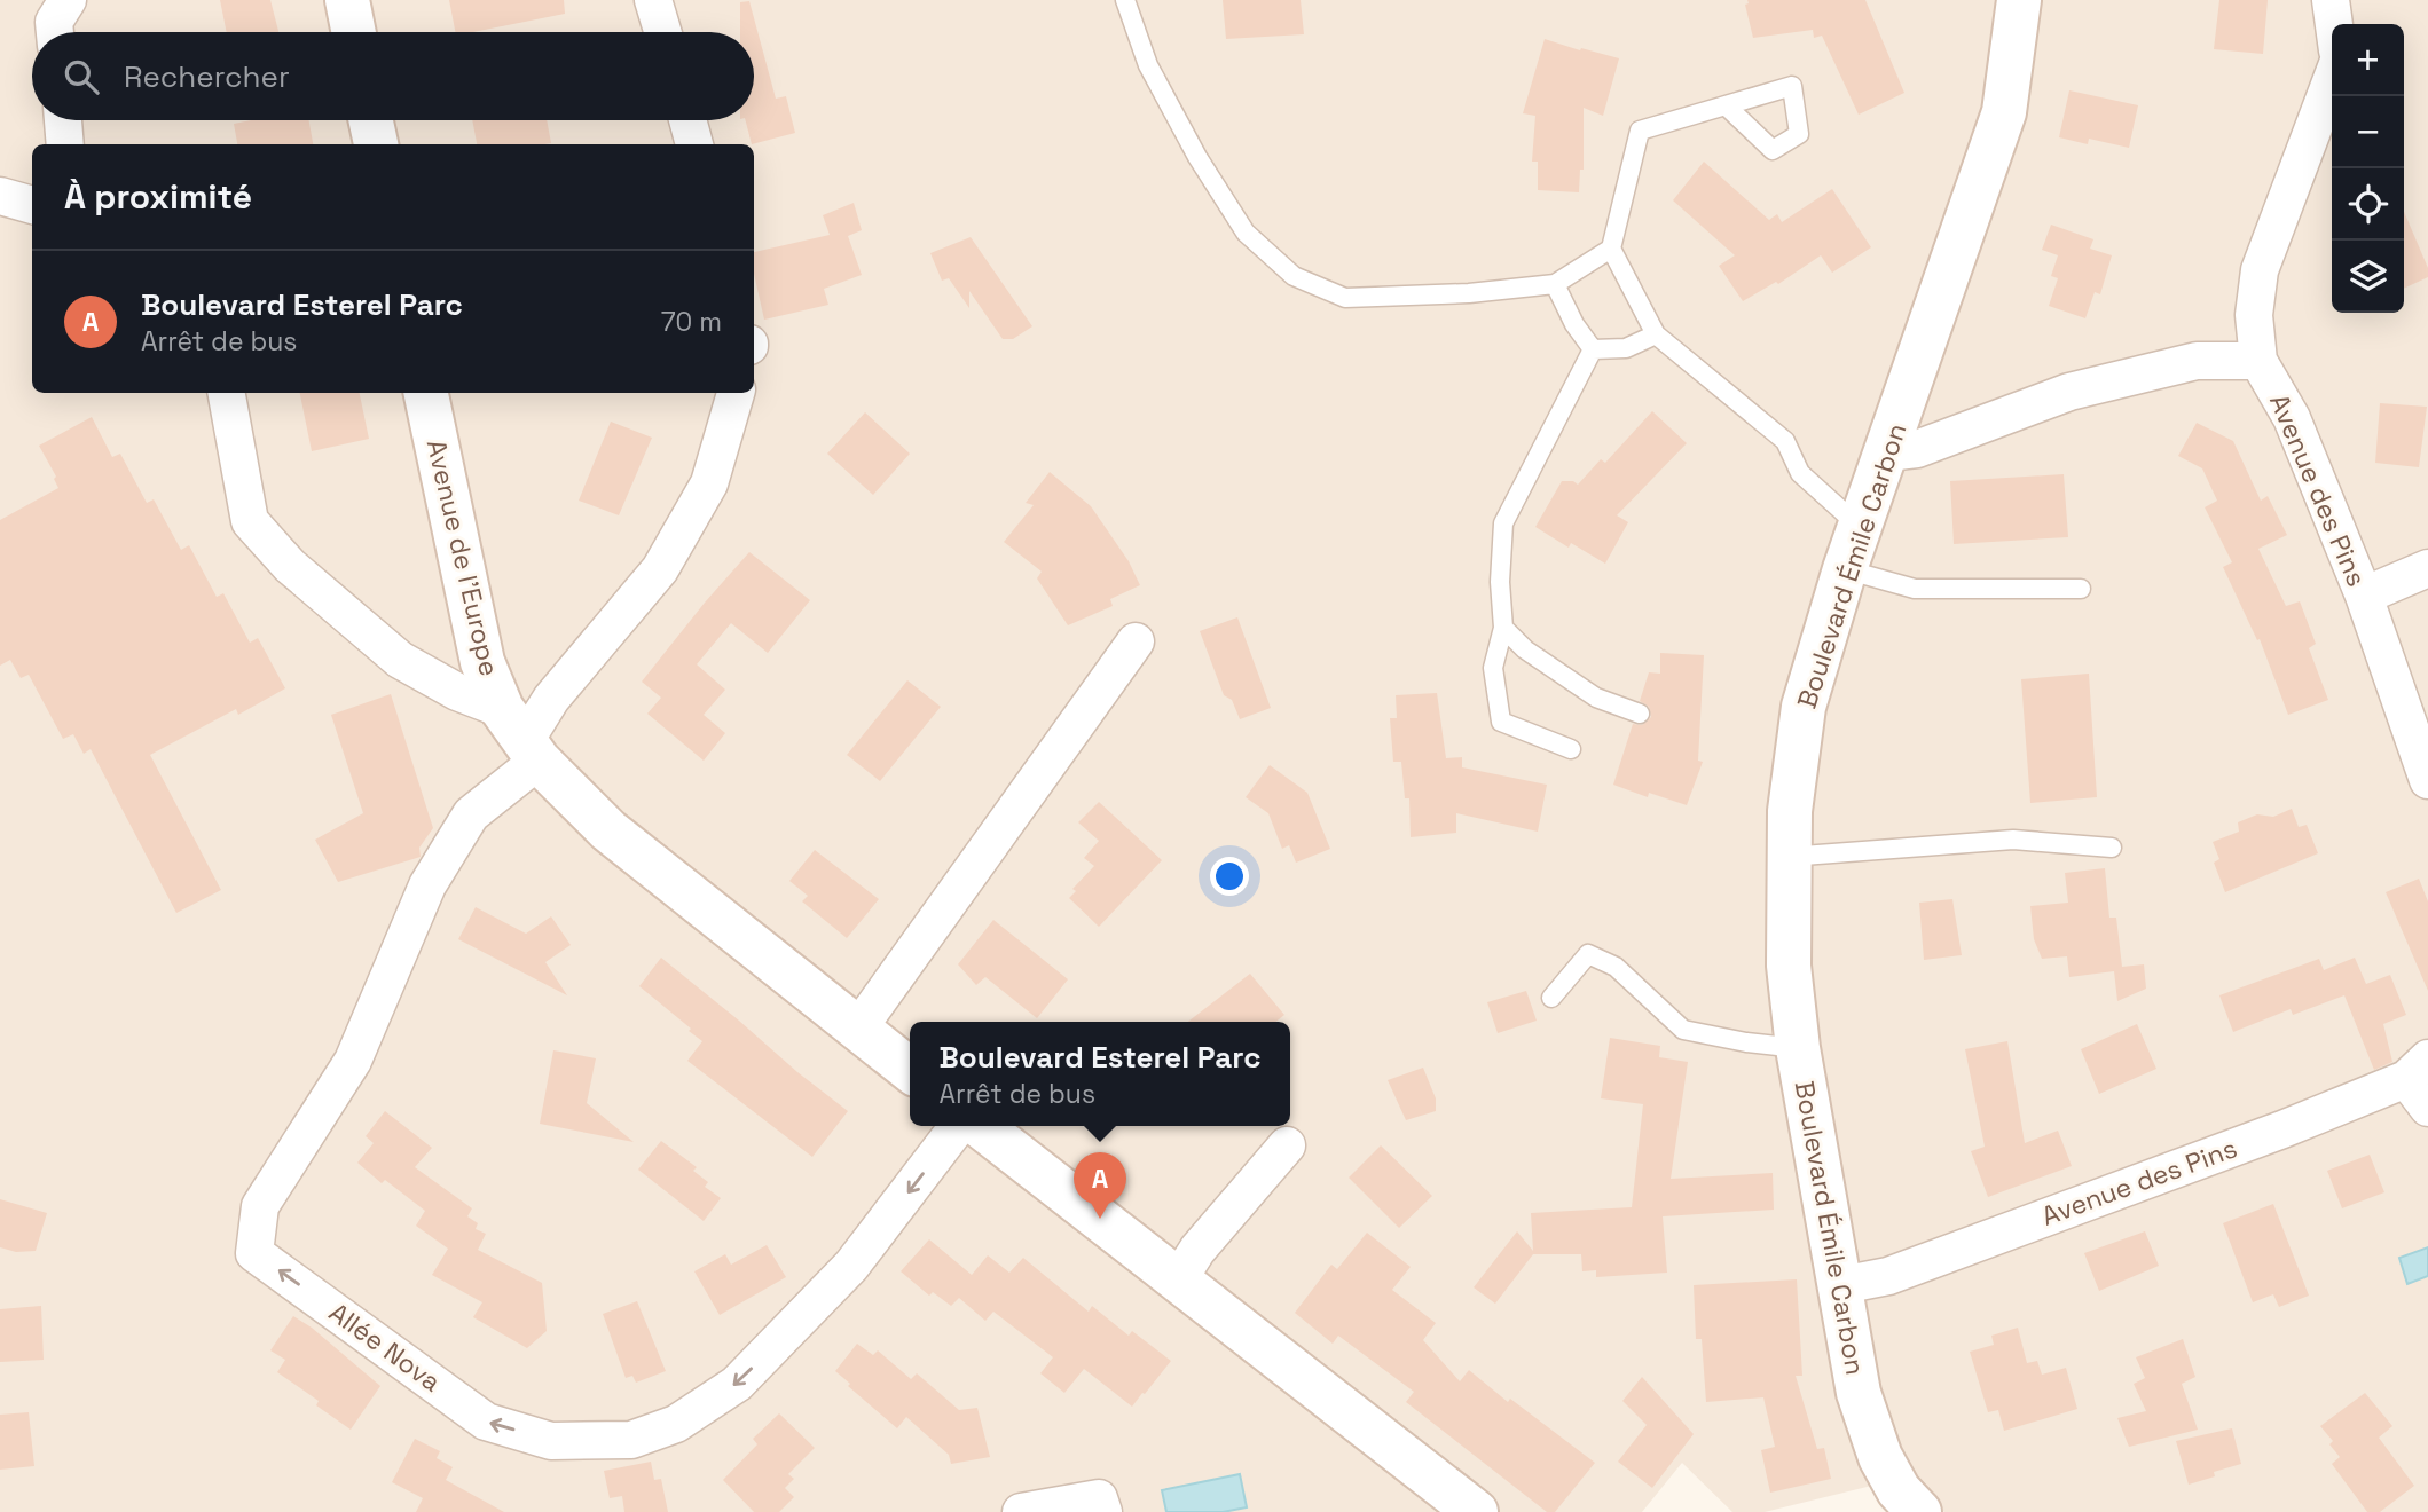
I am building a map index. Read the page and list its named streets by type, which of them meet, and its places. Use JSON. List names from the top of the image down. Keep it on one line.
{"streets":{"street":["Avenue des Pins","Avenue de l'Europe","Boulevard Émile Carbon","Allée Nova"]},"crossings":[["Avenue des Pins","Boulevard Émile Carbon"],["Avenue de l'Europe","Allée Nova"]],"page":{"map_buttons":["+","−"],"search":"Rechercher","heading":"À proximité","list":[{"mark":"A","name":"Boulevard Esterel Parc","note":"Arrêt de bus","value":"70 m"}],"popup":["Boulevard Esterel Parc","Arrêt de bus"],"pins":"A"}}
